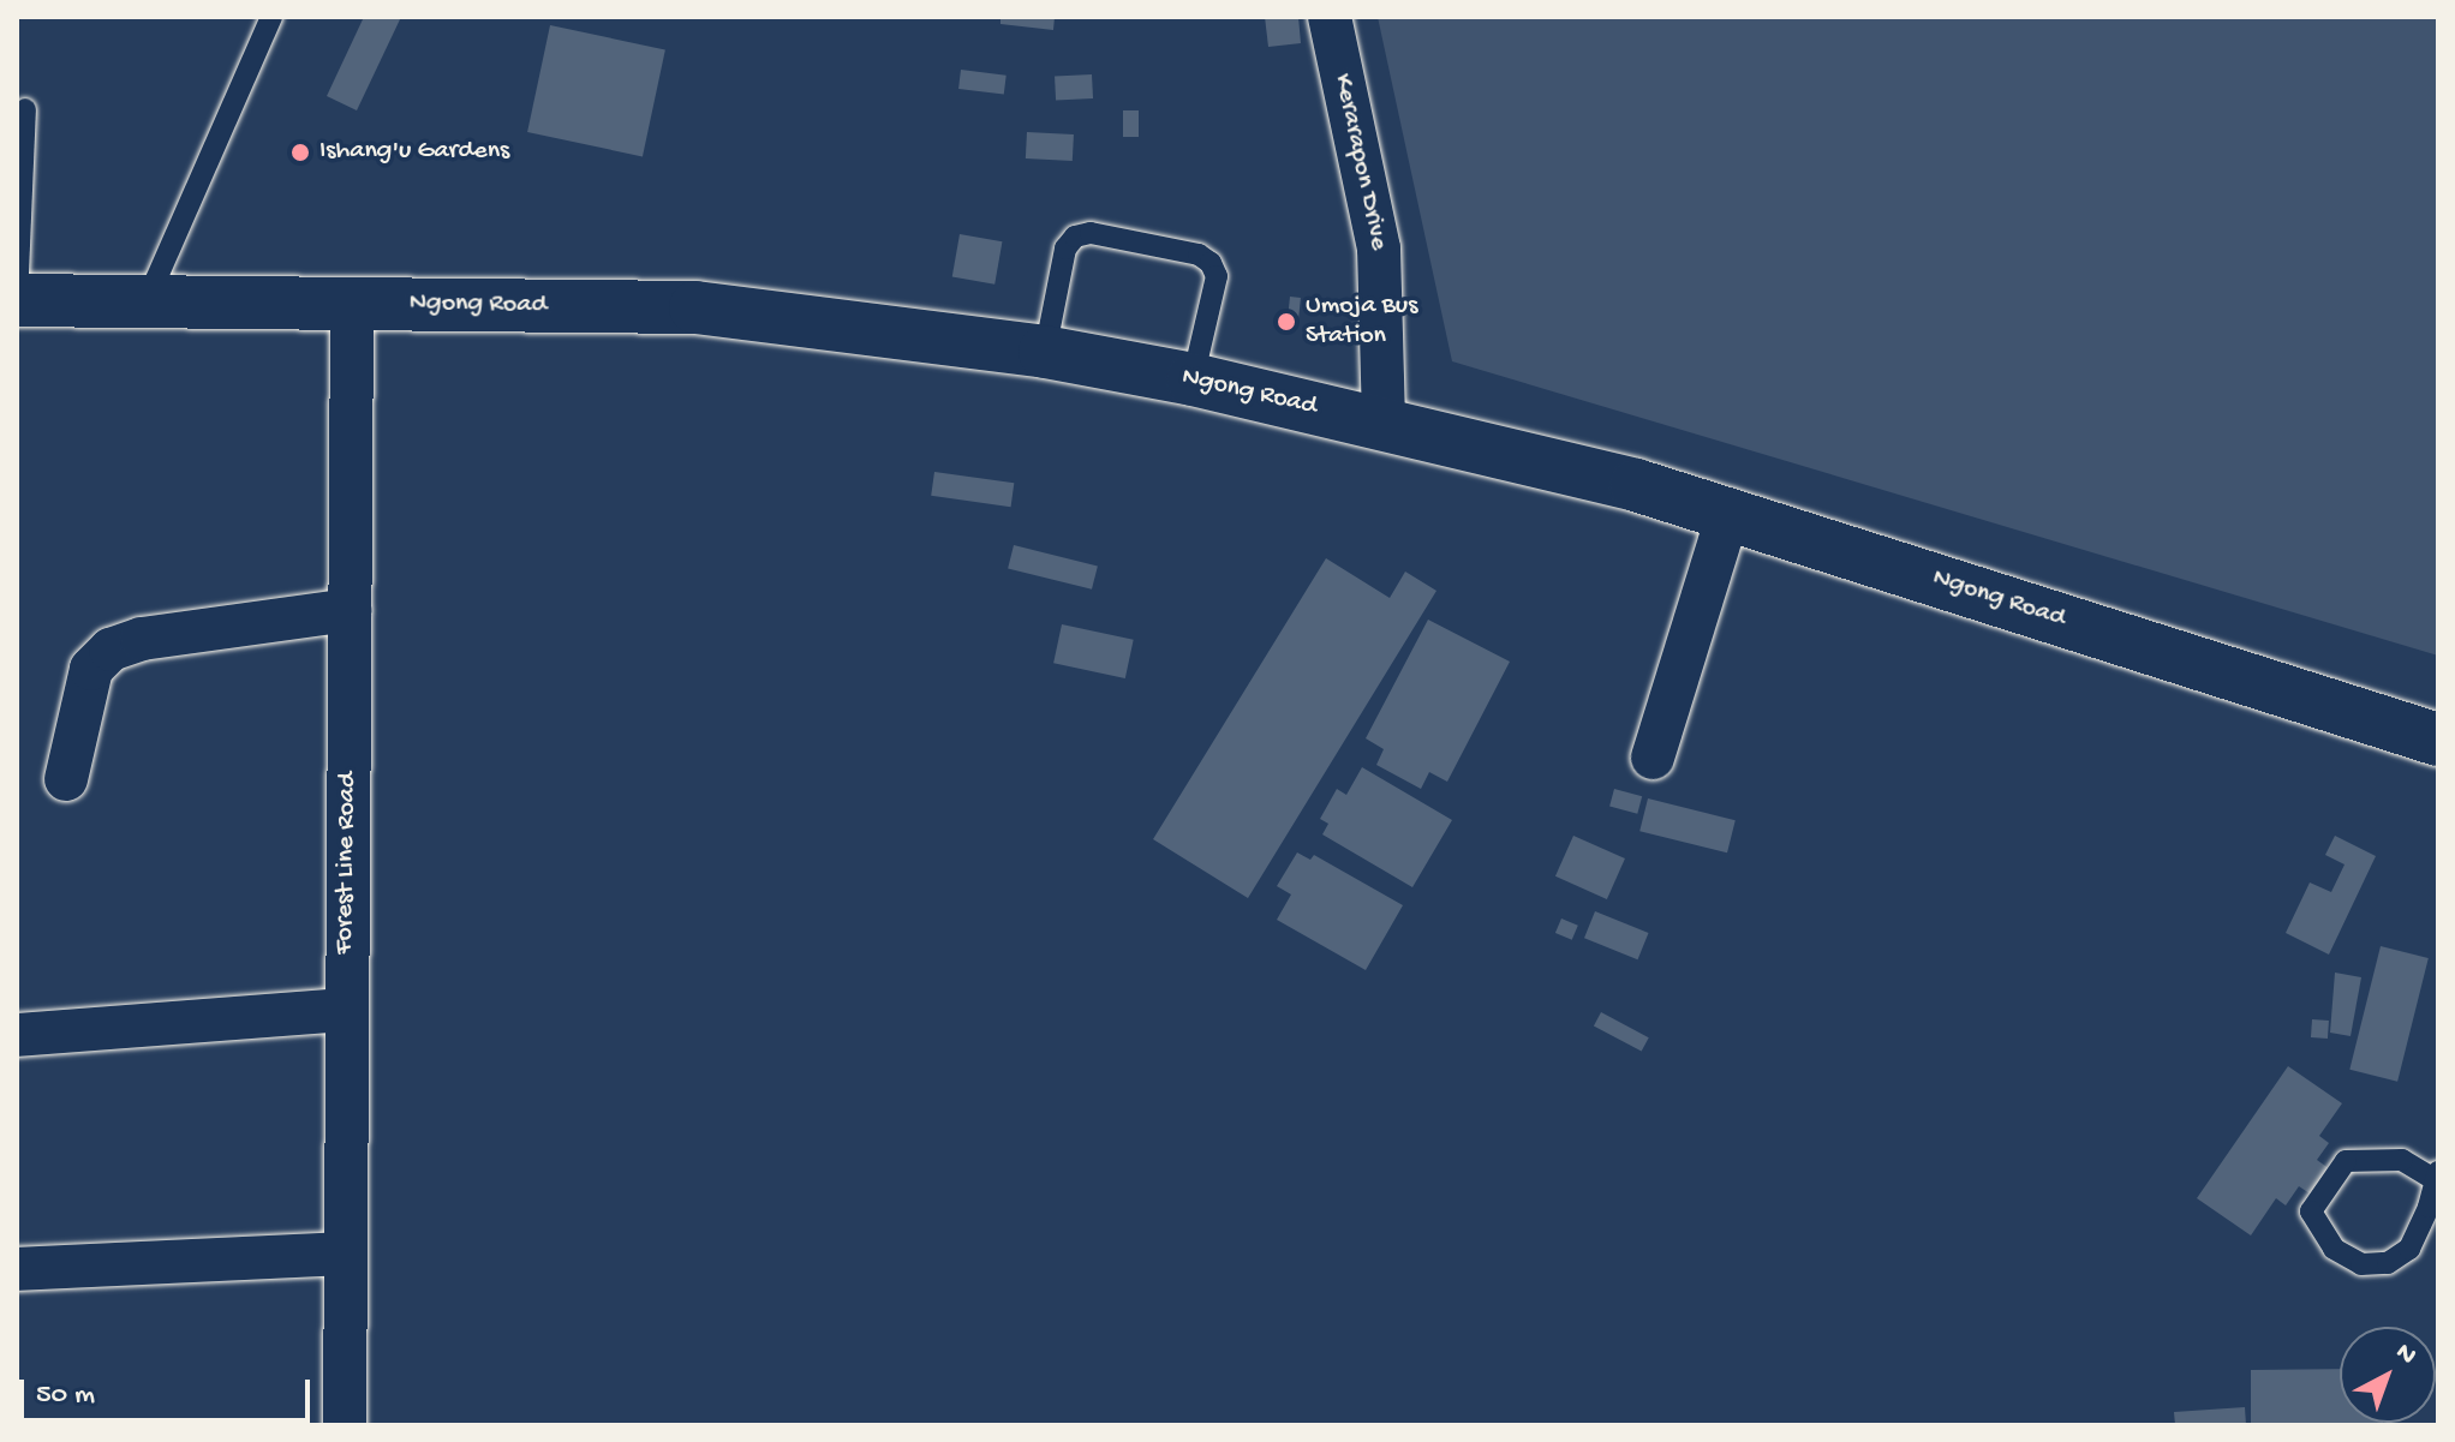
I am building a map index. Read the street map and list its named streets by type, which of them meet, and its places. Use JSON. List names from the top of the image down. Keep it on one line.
{"streets":{"main road":["Ngong Road"],"street":["Kerarapon Drive","Forest Line Road"]},"crossings":[["Kerarapon Drive","Ngong Road"],["Ngong Road","Forest Line Road"]],"places":["Ishang'u Gardens","Umoja Bus Station"],"scale_bar":"50 m","north":"top right"}
